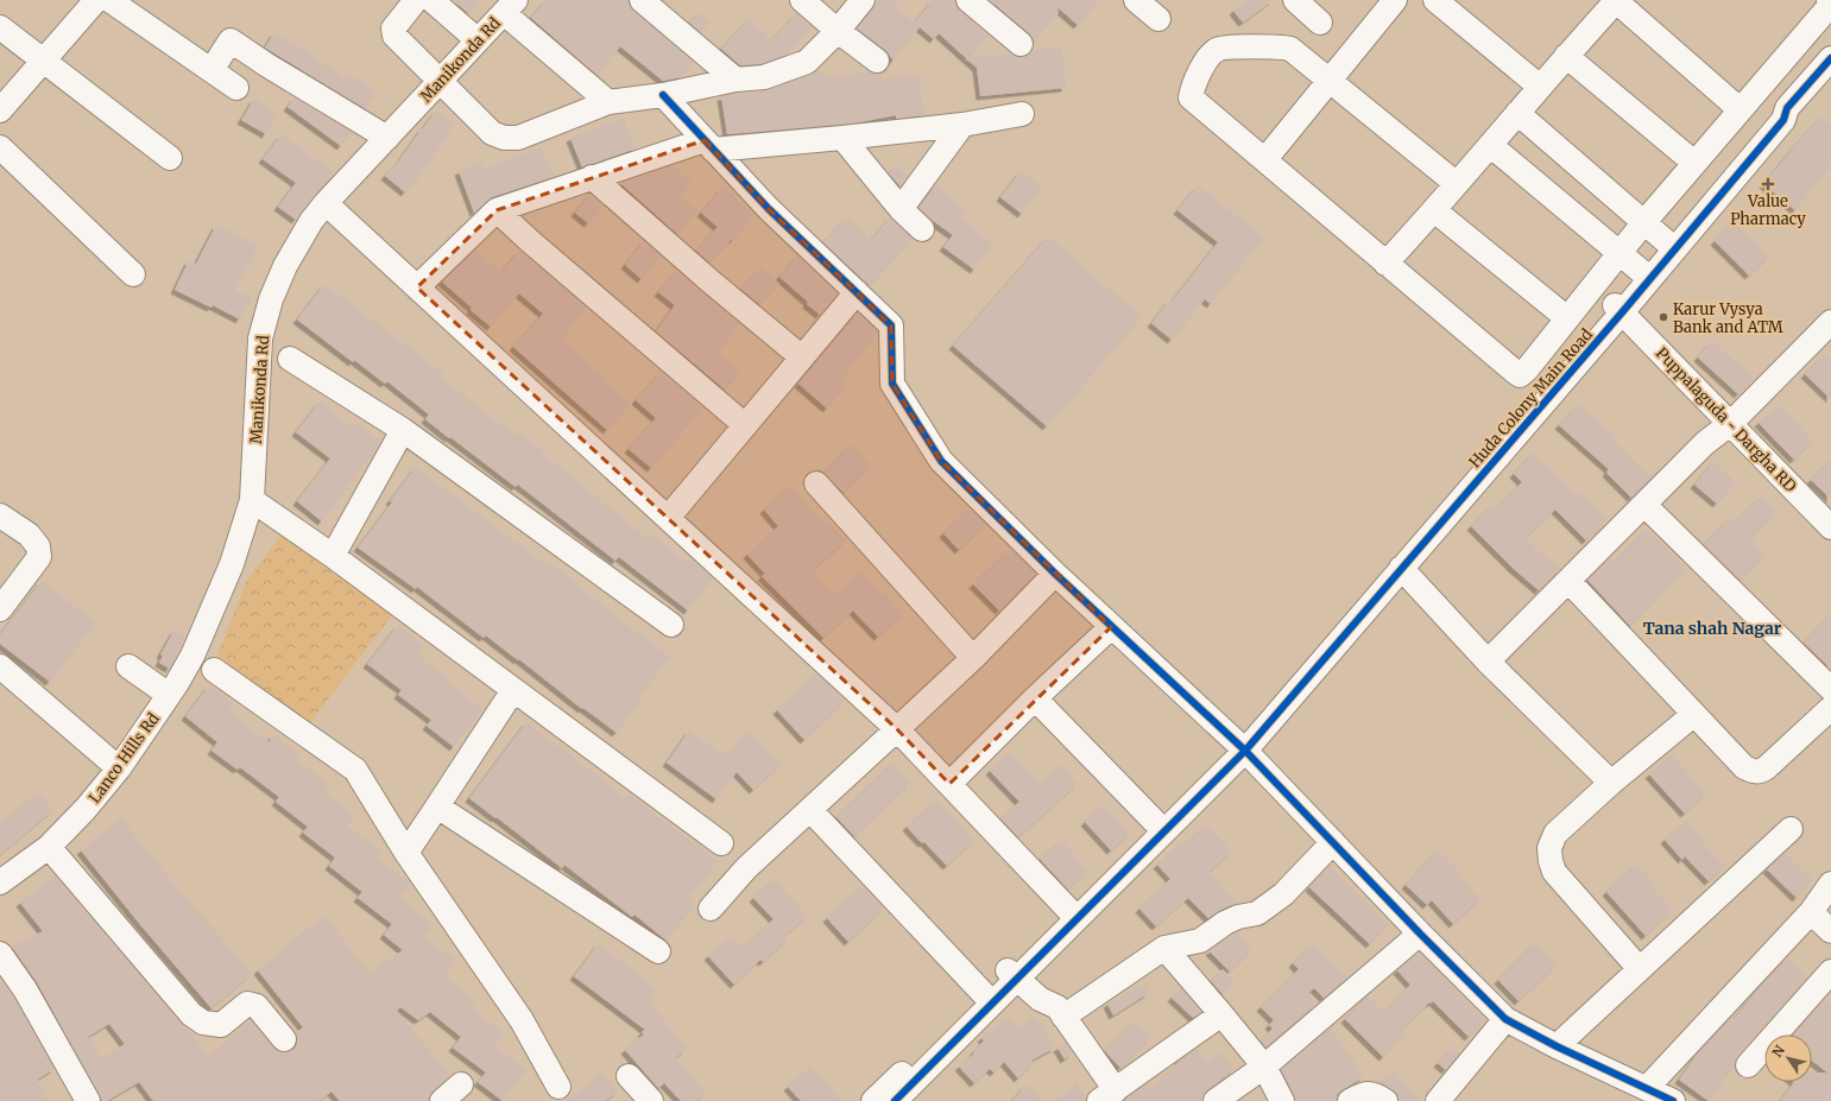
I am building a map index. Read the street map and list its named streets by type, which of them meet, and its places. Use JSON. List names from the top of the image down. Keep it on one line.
{"streets":{"street":["Manikonda Rd","Huda Colony Main Road","Puppalaguda - Dargha RD","Lanco Hills Rd"]},"crossings":[["Manikonda Rd","Lanco Hills Rd"],["Huda Colony Main Road","Puppalaguda - Dargha RD"]],"districts":["Tana shah Nagar"],"places":{"health":["Value Pharmacy"],"other":["Karur Vysya Bank and ATM"]},"north":"top left"}
